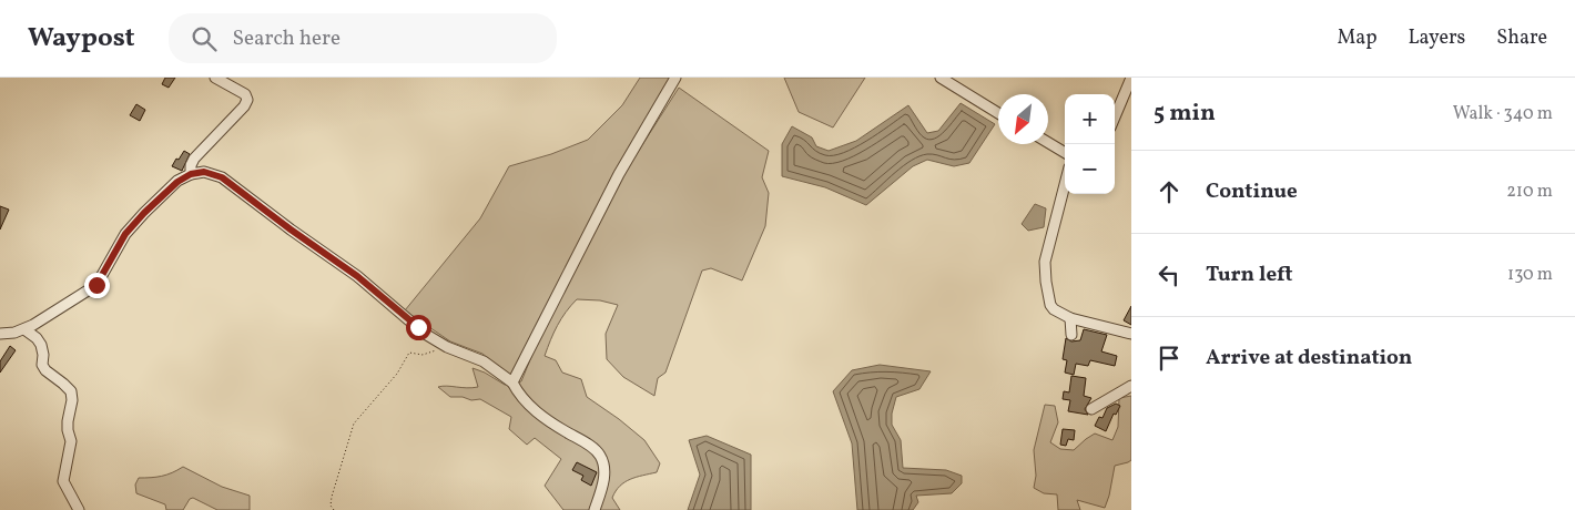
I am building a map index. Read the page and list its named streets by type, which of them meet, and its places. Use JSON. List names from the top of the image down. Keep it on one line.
{"north":"bottom left","page":{"header":"Waypost","search":"Search here","nav":["Map","Layers","Share"],"heading":["5 min","Walk · 340 m"],"map_buttons":["+","−"],"list":[["Continue","210 m"],["Turn left","130 m"],"Arrive at destination"]}}
